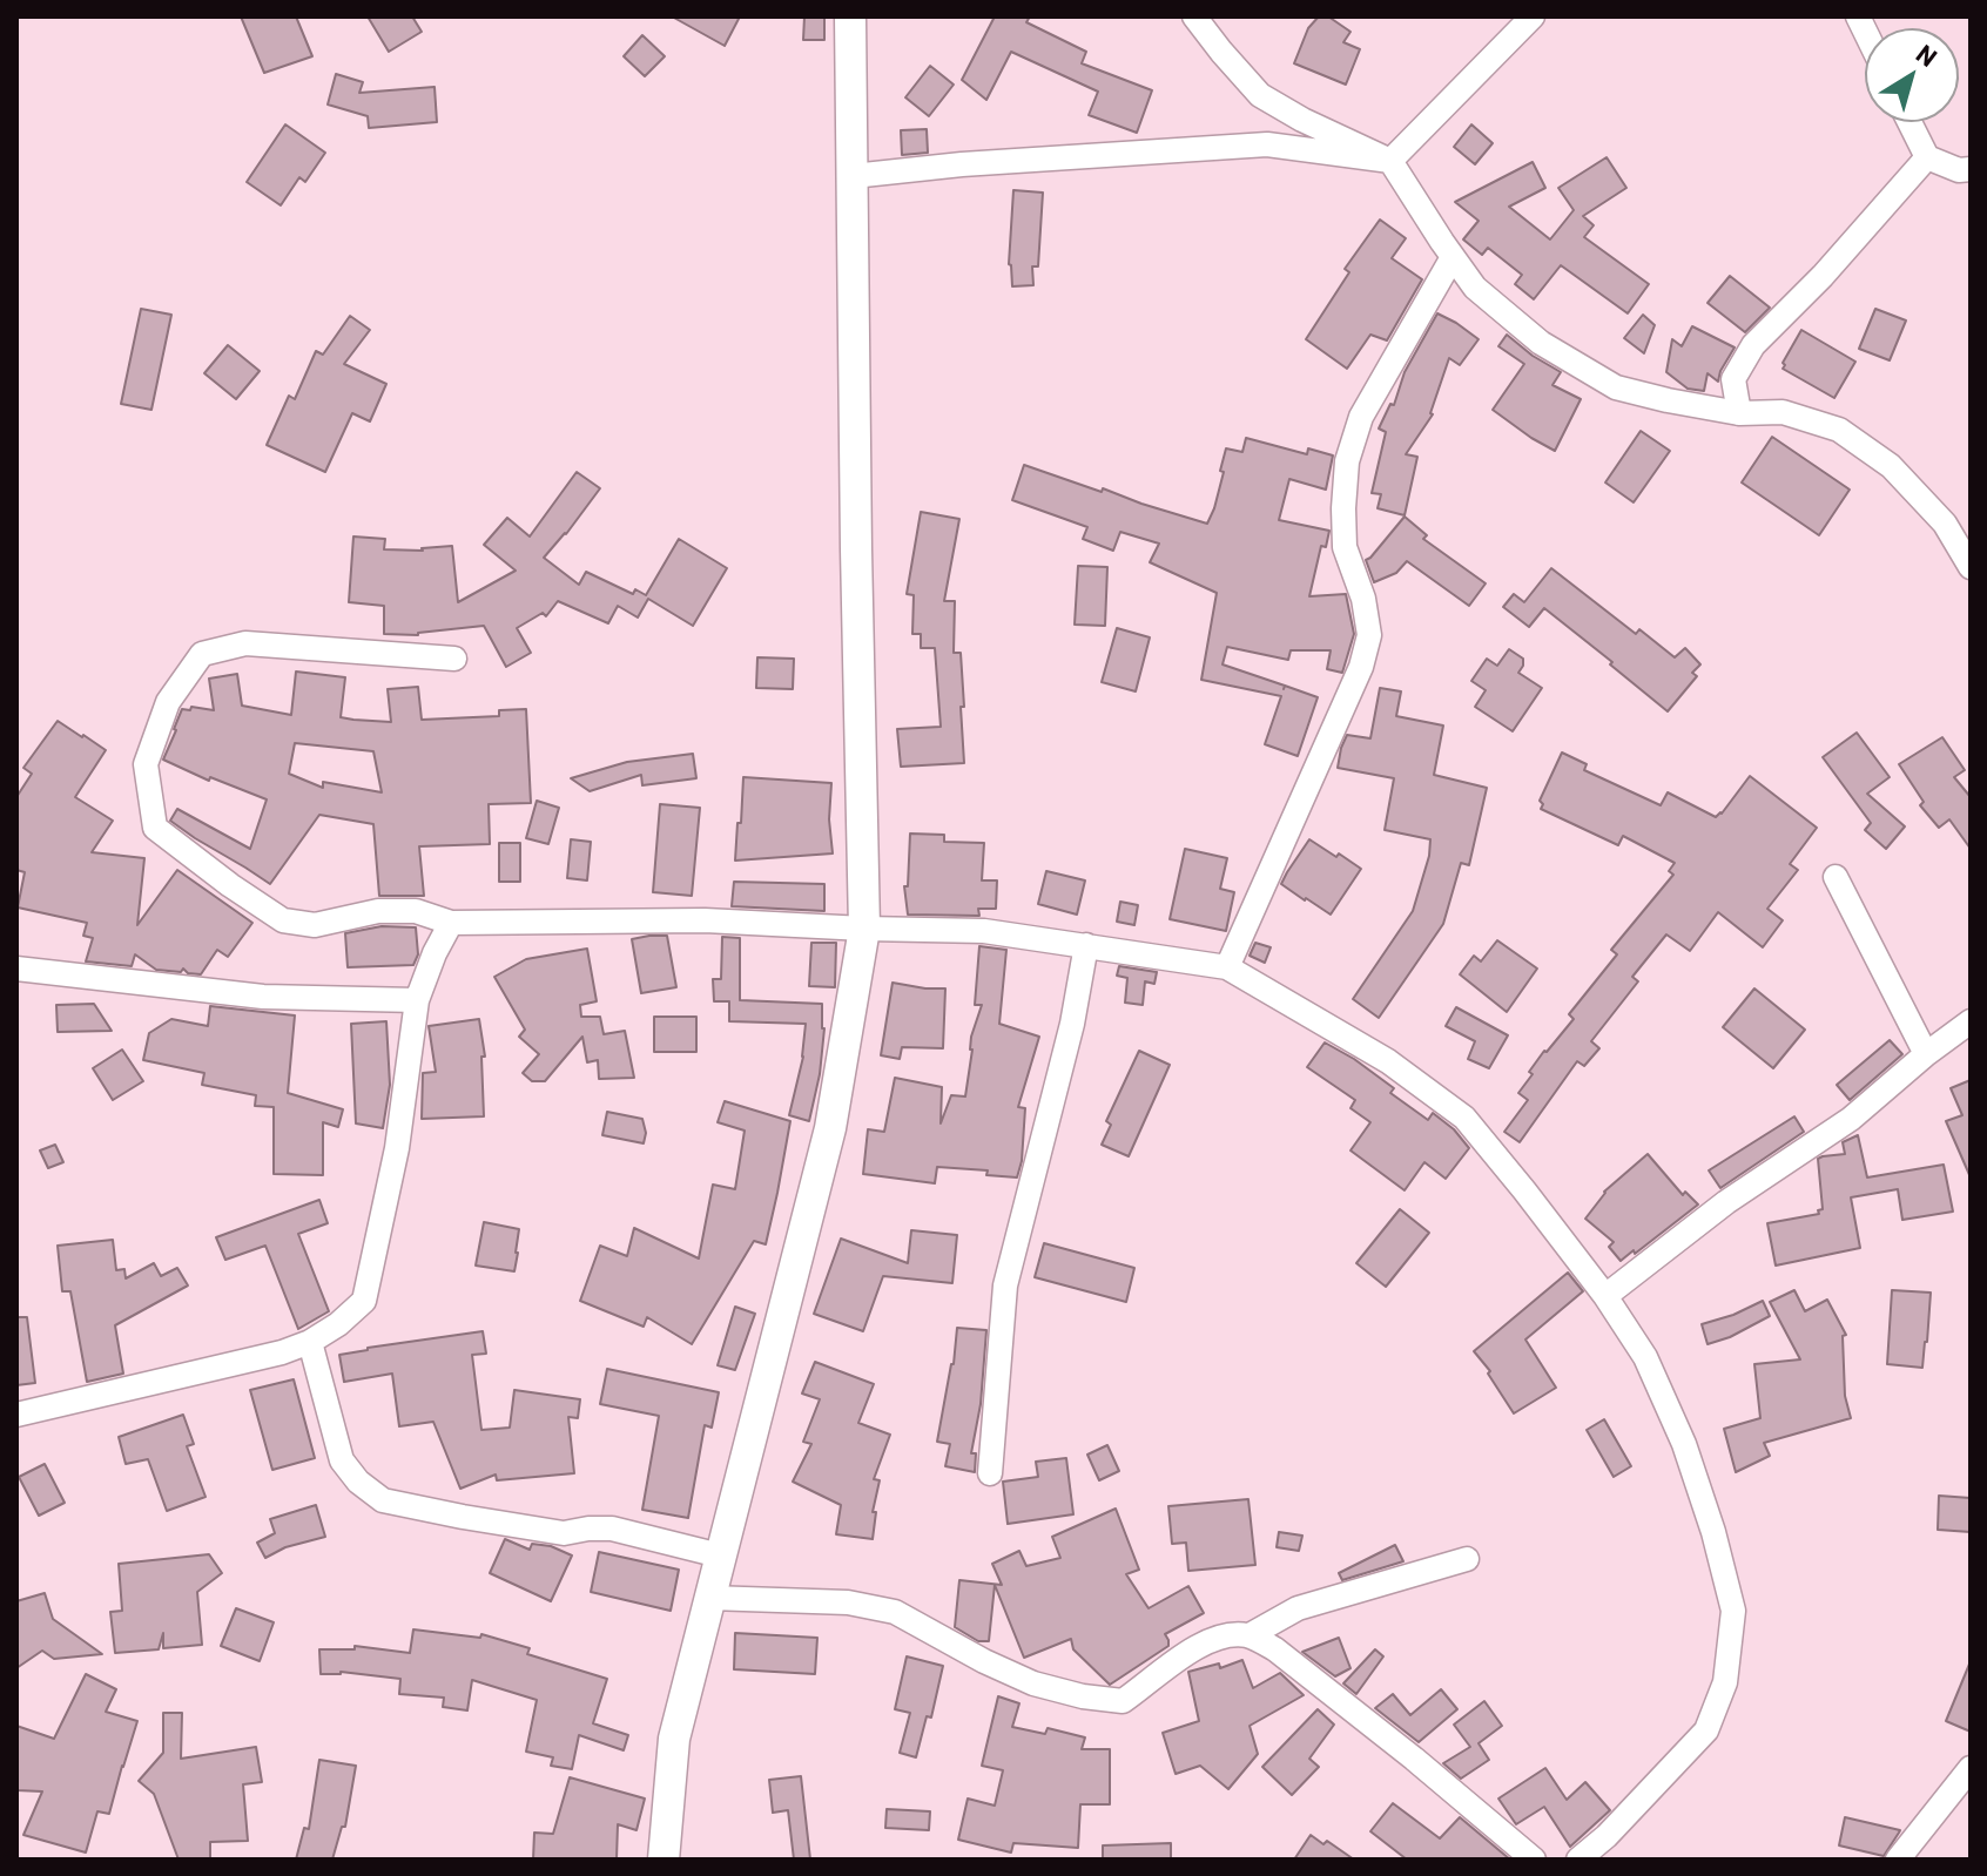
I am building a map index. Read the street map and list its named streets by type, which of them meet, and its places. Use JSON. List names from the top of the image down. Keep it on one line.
{"north":"top right"}
